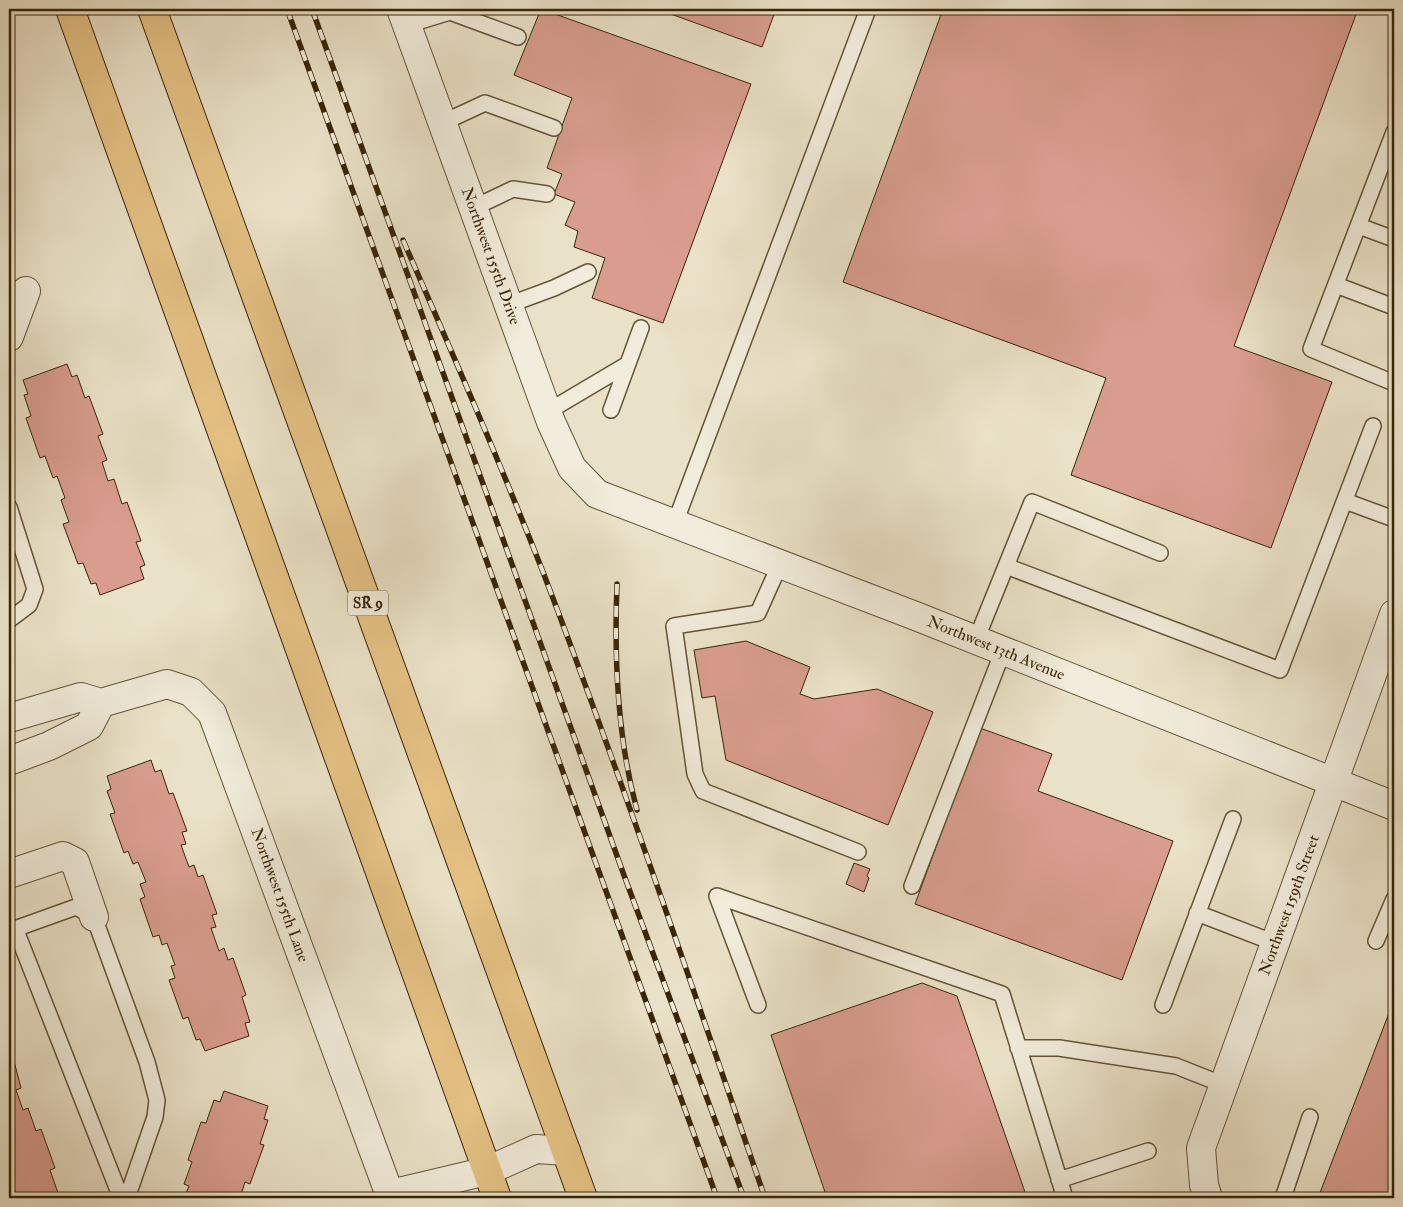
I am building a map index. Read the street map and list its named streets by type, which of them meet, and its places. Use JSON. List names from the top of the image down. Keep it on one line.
{"streets":{"main road":["SR 9"],"street":["Northwest 155th Drive","Northwest 13th Avenue","Northwest 155th Lane","Northwest 159th Street"]},"crossings":[["Northwest 155th Drive","Northwest 13th Avenue"],["SR 9","Northwest 155th Lane"],["Northwest 13th Avenue","Northwest 159th Street"]]}
